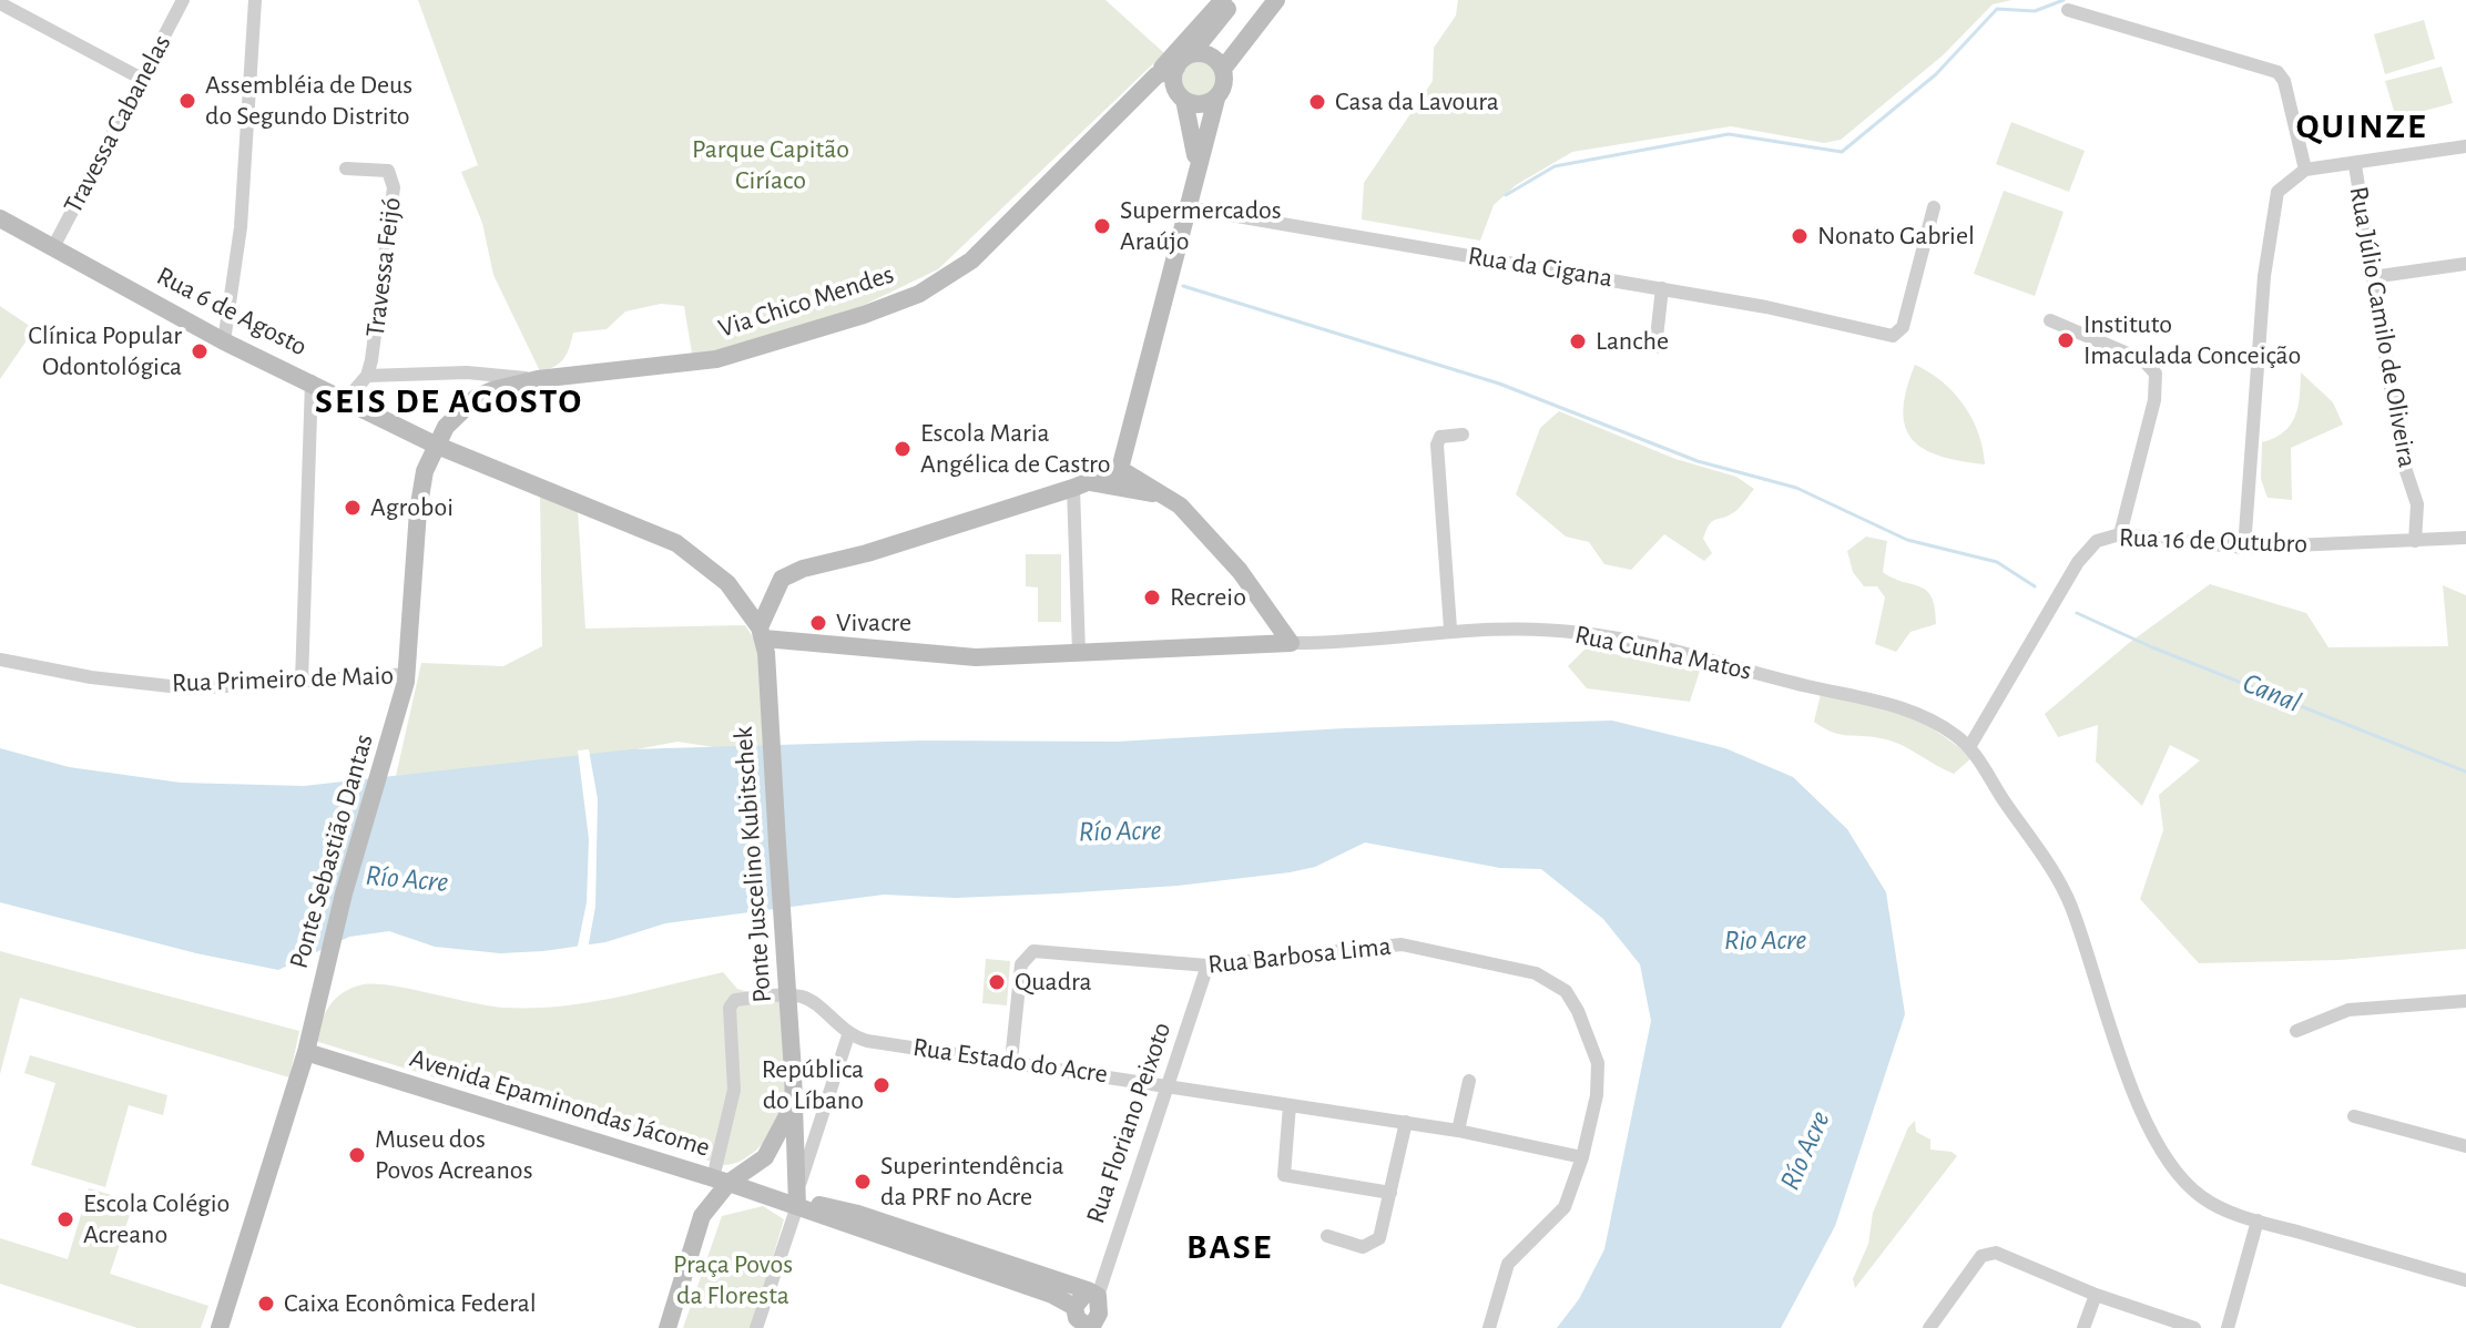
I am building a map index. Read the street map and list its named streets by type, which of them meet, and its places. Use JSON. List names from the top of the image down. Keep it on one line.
{"streets":{"main road":["Via Chico Mendes","Rua 6 de Agosto","Ponte Sebastião Dantas","Ponte Juscelino Kubitschek","Avenida Epaminondas Jácome","Rua Floriano Peixoto"],"street":["Travessa Cabanelas","Travessa Feijó","Rua da Cigana","Rua Júlio Camilo de Oliveira","Rua 16 de Outubro","Rua Cunha Matos","Rua Primeiro de Maio","Rua Barbosa Lima","Rua Estado do Acre"]},"crossings":[["Travessa Cabanelas","Rua 6 de Agosto"],["Travessa Feijó","Rua 6 de Agosto"],["Via Chico Mendes","Rua 6 de Agosto"],["Via Chico Mendes","Ponte Sebastião Dantas"],["Rua 6 de Agosto","Ponte Sebastião Dantas"],["Rua 6 de Agosto","Ponte Juscelino Kubitschek"],["Rua Júlio Camilo de Oliveira","Rua 16 de Outubro"],["Rua 16 de Outubro","Rua Cunha Matos"],["Rua Primeiro de Maio","Ponte Sebastião Dantas"],["Ponte Sebastião Dantas","Avenida Epaminondas Jácome"],["Ponte Juscelino Kubitschek","Avenida Epaminondas Jácome"],["Rua Barbosa Lima","Rua Estado do Acre"],["Rua Barbosa Lima","Rua Floriano Peixoto"],["Rua Estado do Acre","Rua Floriano Peixoto"],["Avenida Epaminondas Jácome","Rua Floriano Peixoto"]],"districts":["QUINZE","SEIS DE AGOSTO","BASE"],"water":["Canal","Río Acre","Rio Acre"],"parks":["Parque Capitão Ciríaco","Praça Povos da Floresta"],"places":["Assembléia de Deus do Segundo Distrito","Casa da Lavoura","Supermercados Araújo","Nonato Gabriel","Instituto Imaculada Conceição","Lanche","Clínica Popular Odontológica","Escola Maria Angélica de Castro","Agroboi","Recreio","Vivacre","Quadra","República do Líbano","Museu dos Povos Acreanos","Superintendência da PRF no Acre","Escola Colégio Acreano","Caixa Econômica Federal"]}
